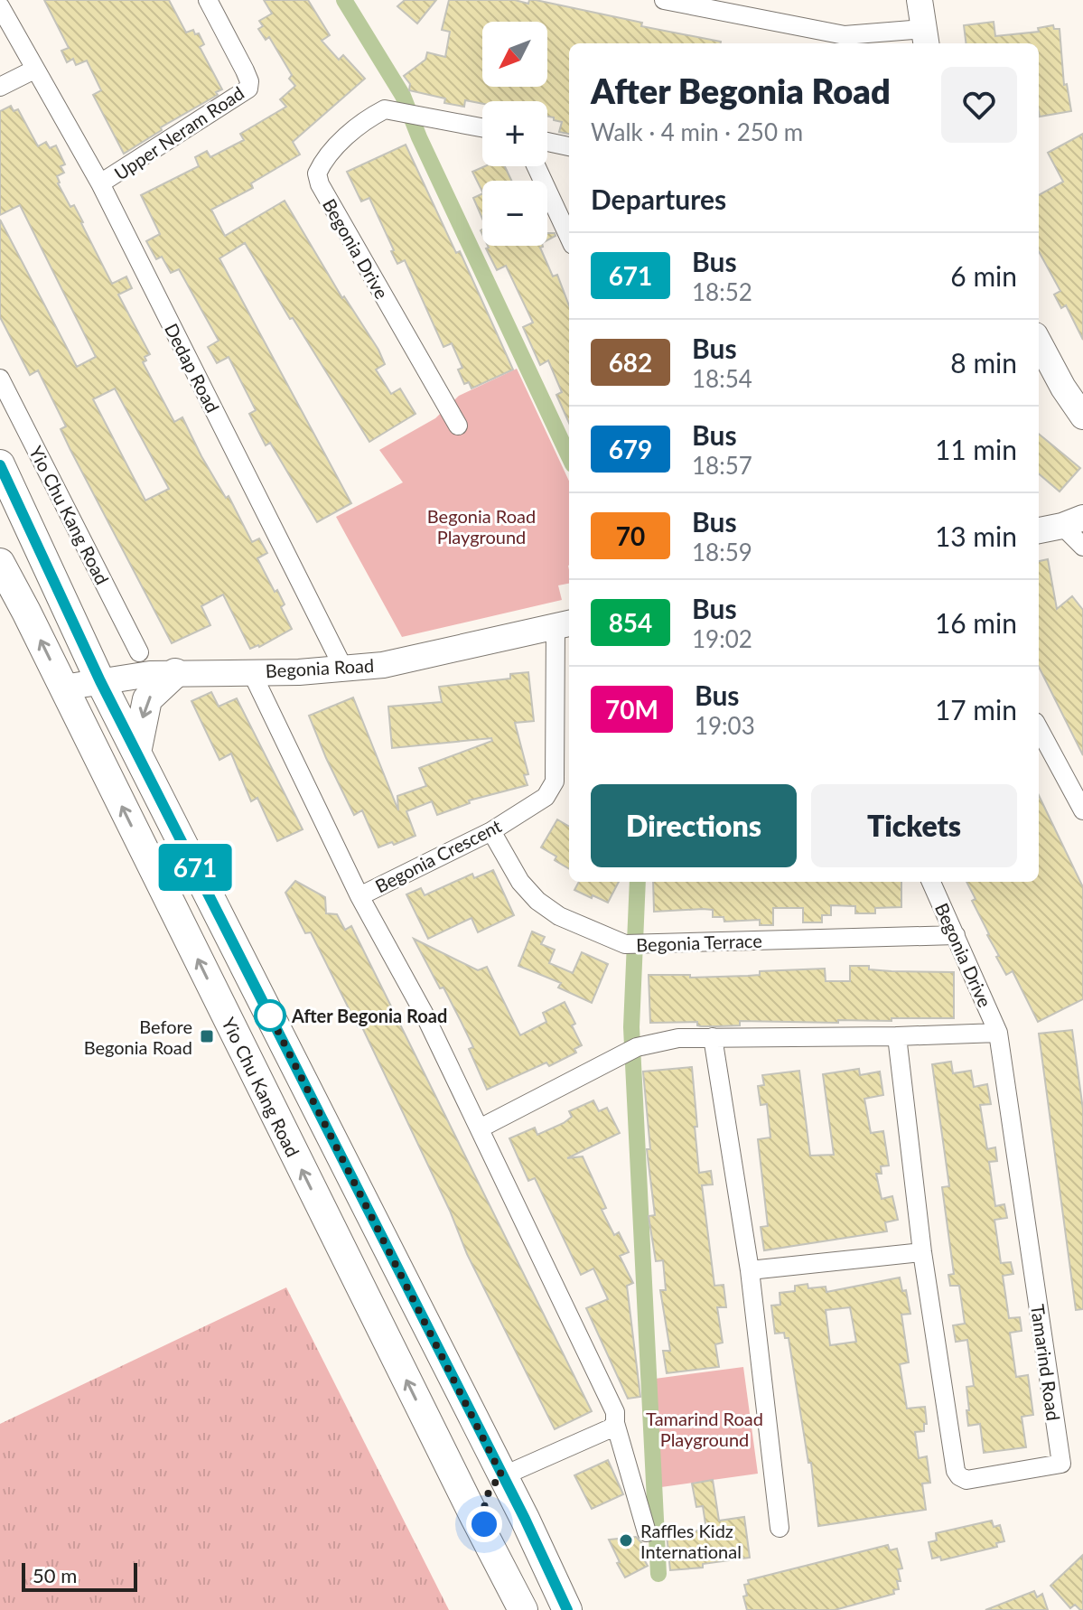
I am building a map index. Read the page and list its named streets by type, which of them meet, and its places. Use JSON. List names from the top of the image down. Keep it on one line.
{"streets":{"main road":["Yio Chu Kang Road"],"street":["Upper Neram Road","Begonia Drive","Dedap Road","Begonia Road","Begonia Crescent","Begonia Terrace","Tamarind Road"]},"crossings":[["Upper Neram Road","Dedap Road"],["Begonia Drive","Begonia Terrace"],["Begonia Drive","Tamarind Road"],["Dedap Road","Begonia Road"],["Yio Chu Kang Road","Begonia Road"],["Begonia Road","Begonia Crescent"],["Begonia Crescent","Begonia Terrace"]],"parks":["Begonia Road Playground","Tamarind Road Playground"],"places":{"other":["After Begonia Road","Raffles Kidz International"],"transit":["Before Begonia Road"]},"lines":["bus line 671"],"scale_bar":"50 m","north":"bottom left","page":{"on_map":"671","map_buttons":["+","−"],"heading":[["After Begonia Road","Walk · 4 min · 250 m"],"Departures"],"list":[{"mark":"671","name":"Bus","note":"18:52","value":"6 min"},{"mark":"682","name":"Bus","note":"18:54","value":"8 min"},{"mark":"679","name":"Bus","note":"18:57","value":"11 min"},{"mark":"70","name":"Bus","note":"18:59","value":"13 min"},{"mark":"854","name":"Bus","note":"19:02","value":"16 min"},{"mark":"70M","name":"Bus","note":"19:03","value":"17 min"}],"buttons":["Directions","Tickets"],"scale":"50 m"}}
